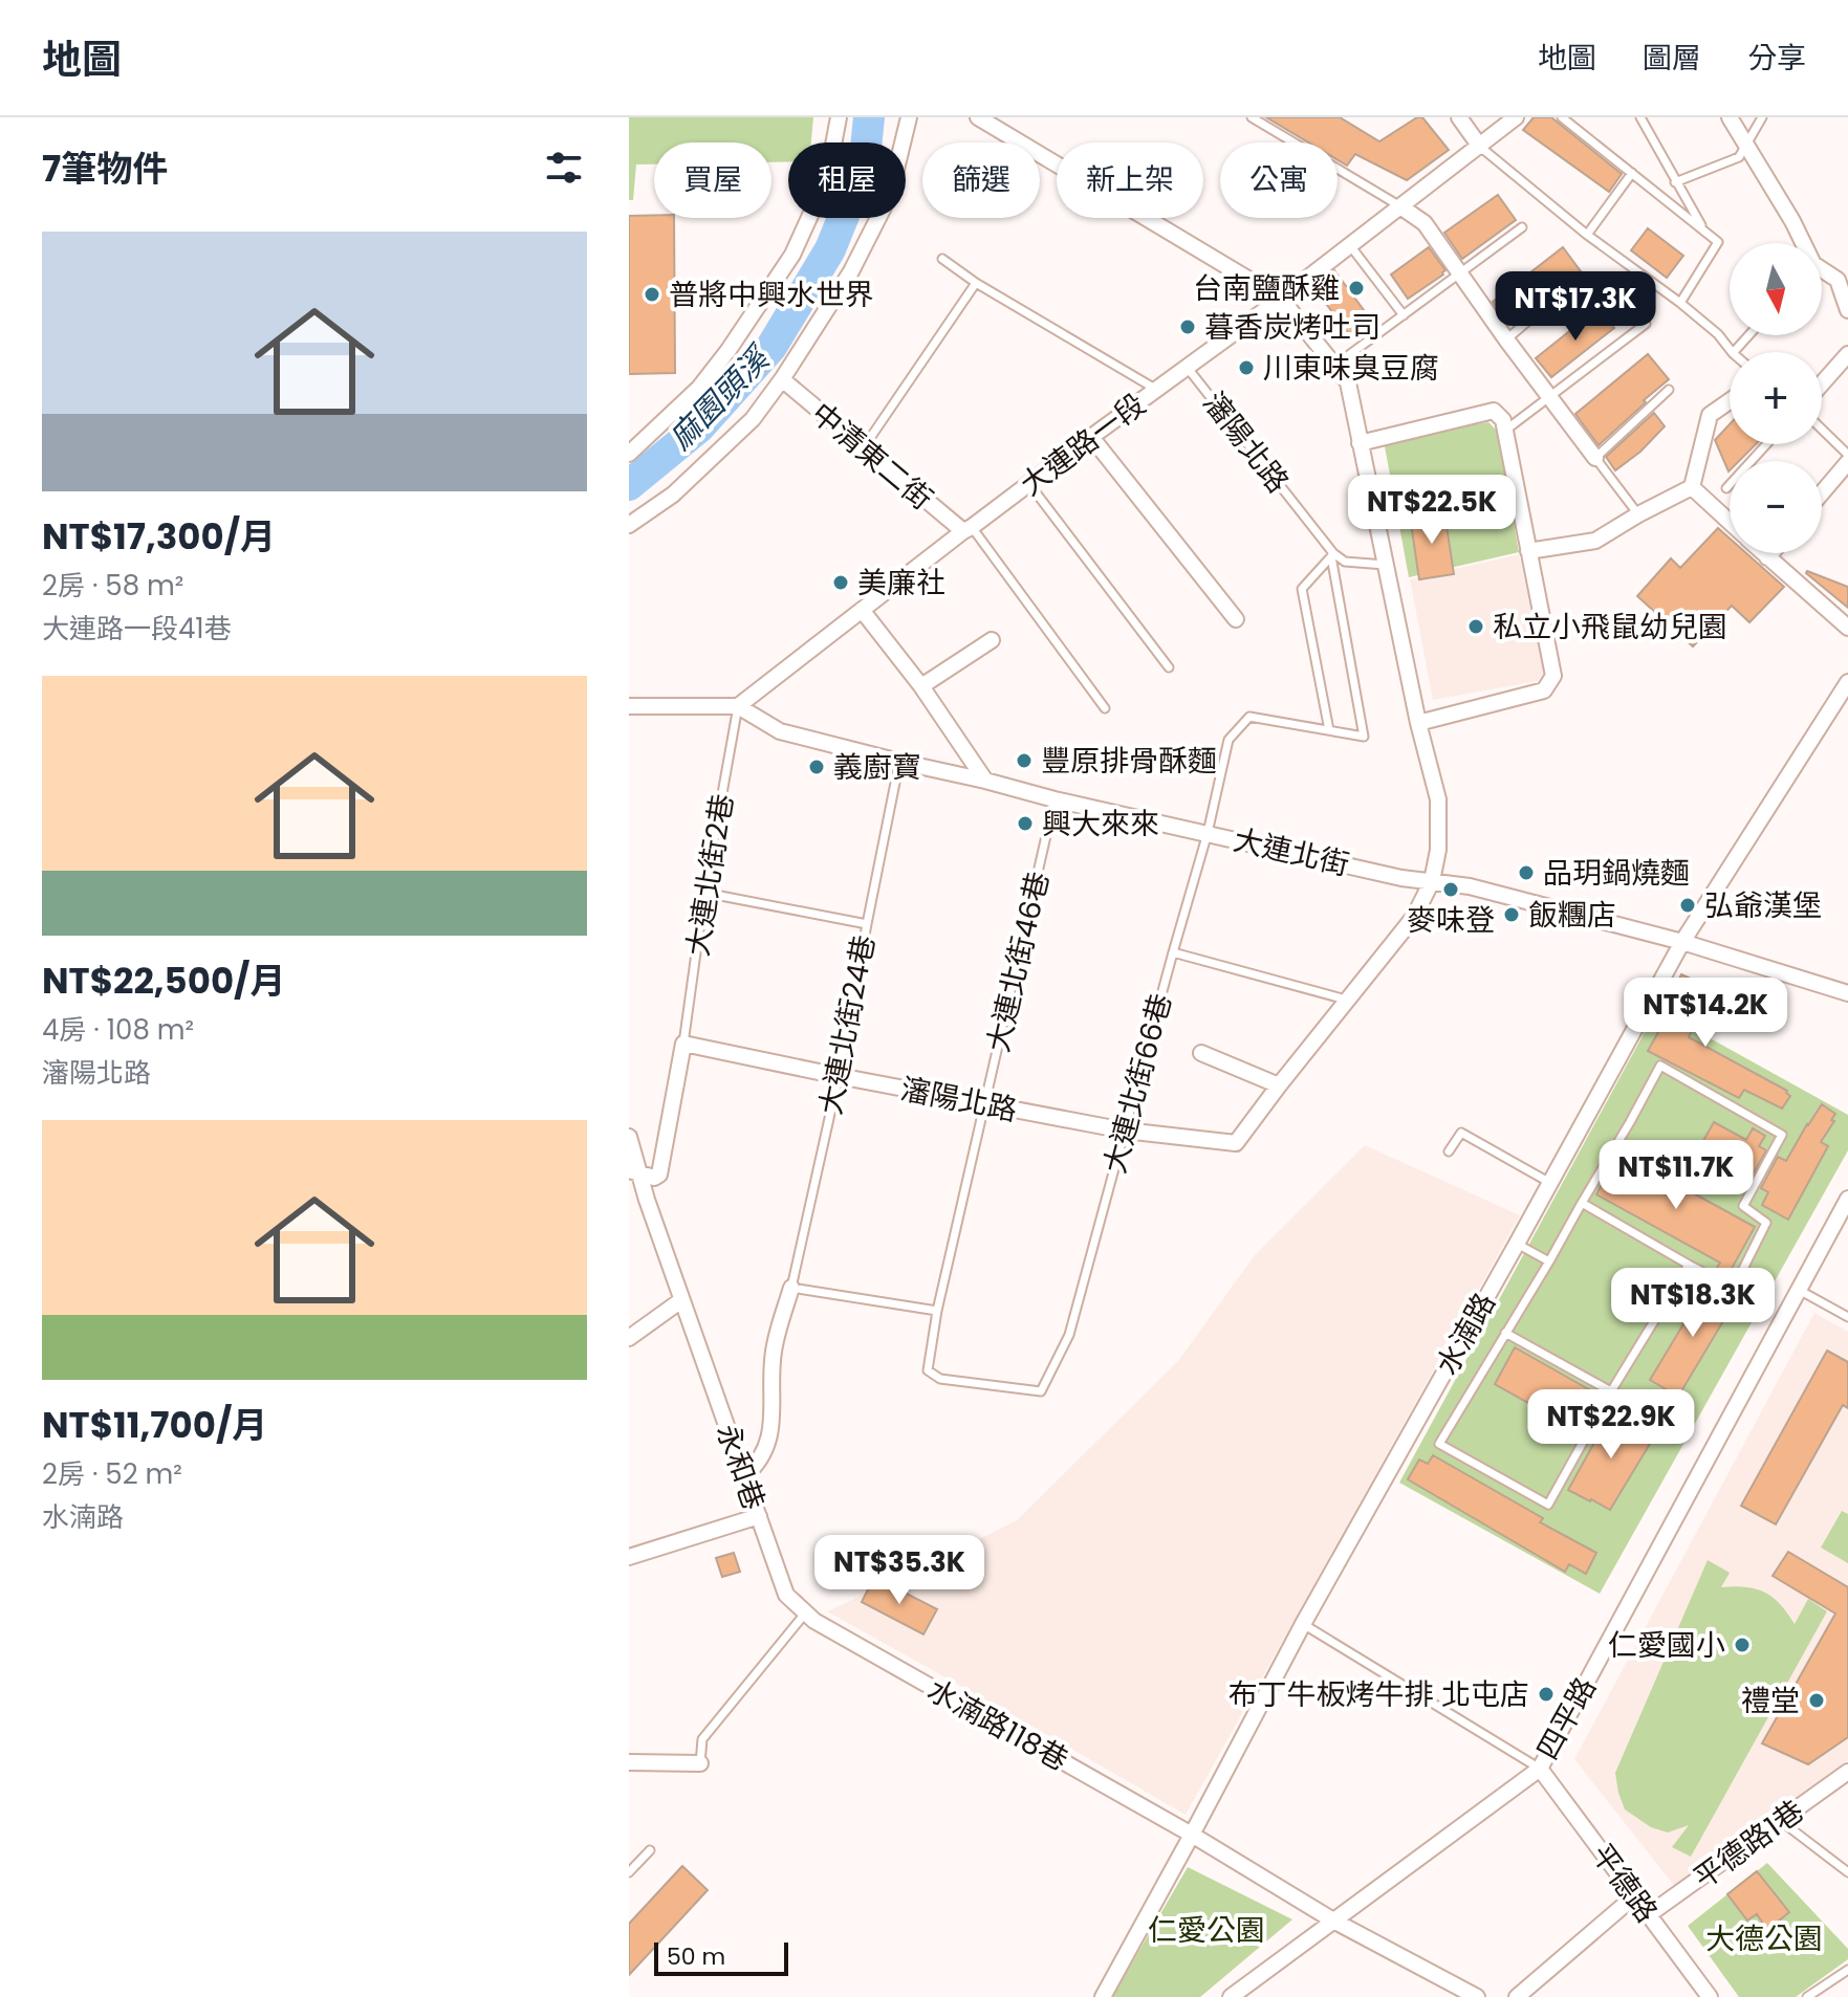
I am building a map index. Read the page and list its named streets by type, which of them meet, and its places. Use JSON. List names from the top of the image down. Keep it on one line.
{"streets":{"street":["瀋陽北路","大連路一段","中清東二街","大連北街","水湳路","永和巷","四平路","水湳路118巷","平德路1巷","平德路"],"lane":["大連北街2巷","大連北街46巷","大連北街24巷","大連北街66巷"]},"crossings":[["瀋陽北路","大連路一段"],["瀋陽北路","大連北街2巷"],["瀋陽北路","大連北街46巷"],["瀋陽北路","大連北街24巷"],["瀋陽北路","大連北街66巷"],["大連路一段","中清東二街"],["大連路一段","大連北街"],["大連路一段","大連北街2巷"],["大連北街","大連北街2巷"],["大連北街","大連北街46巷"],["大連北街","大連北街24巷"],["大連北街","大連北街66巷"],["大連北街","水湳路"],["大連北街46巷","大連北街66巷"],["水湳路","水湳路118巷"],["永和巷","水湳路118巷"],["四平路","水湳路118巷"],["四平路","平德路"],["平德路1巷","平德路"]],"water":["麻園頭溪"],"parks":["仁愛公園","大德公園"],"places":["台南鹽酥雞","普將中興水世界","暮香炭烤吐司","川東味臭豆腐","美廉社","私立小飛鼠幼兒園","豐原排骨酥麵","義廚寶","興大來來","品玥鍋燒麵","麥味登","弘爺漢堡","飯糰店","仁愛國小","布丁牛板烤牛排 北屯店","禮堂"],"scale_bar":"50 m","north":"bottom","page":{"header":"地圖","nav":["地圖","圖層","分享"],"heading":"7筆物件","chip":["買屋","租屋","篩選","新上架","公寓"],"list":[{"name":"NT$17,300/月","note":"2房 · 58 m² · 大連路一段41巷"},{"name":"NT$22,500/月","note":"4房 · 108 m² · 瀋陽北路"},{"name":"NT$11,700/月","note":"2房 · 52 m² · 水湳路"}],"map_buttons":["+","−"],"price":["NT$17.3K","NT$22.5K","NT$14.2K","NT$11.7K","NT$18.3K","NT$22.9K","NT$35.3K"],"scale":"50 m"}}
